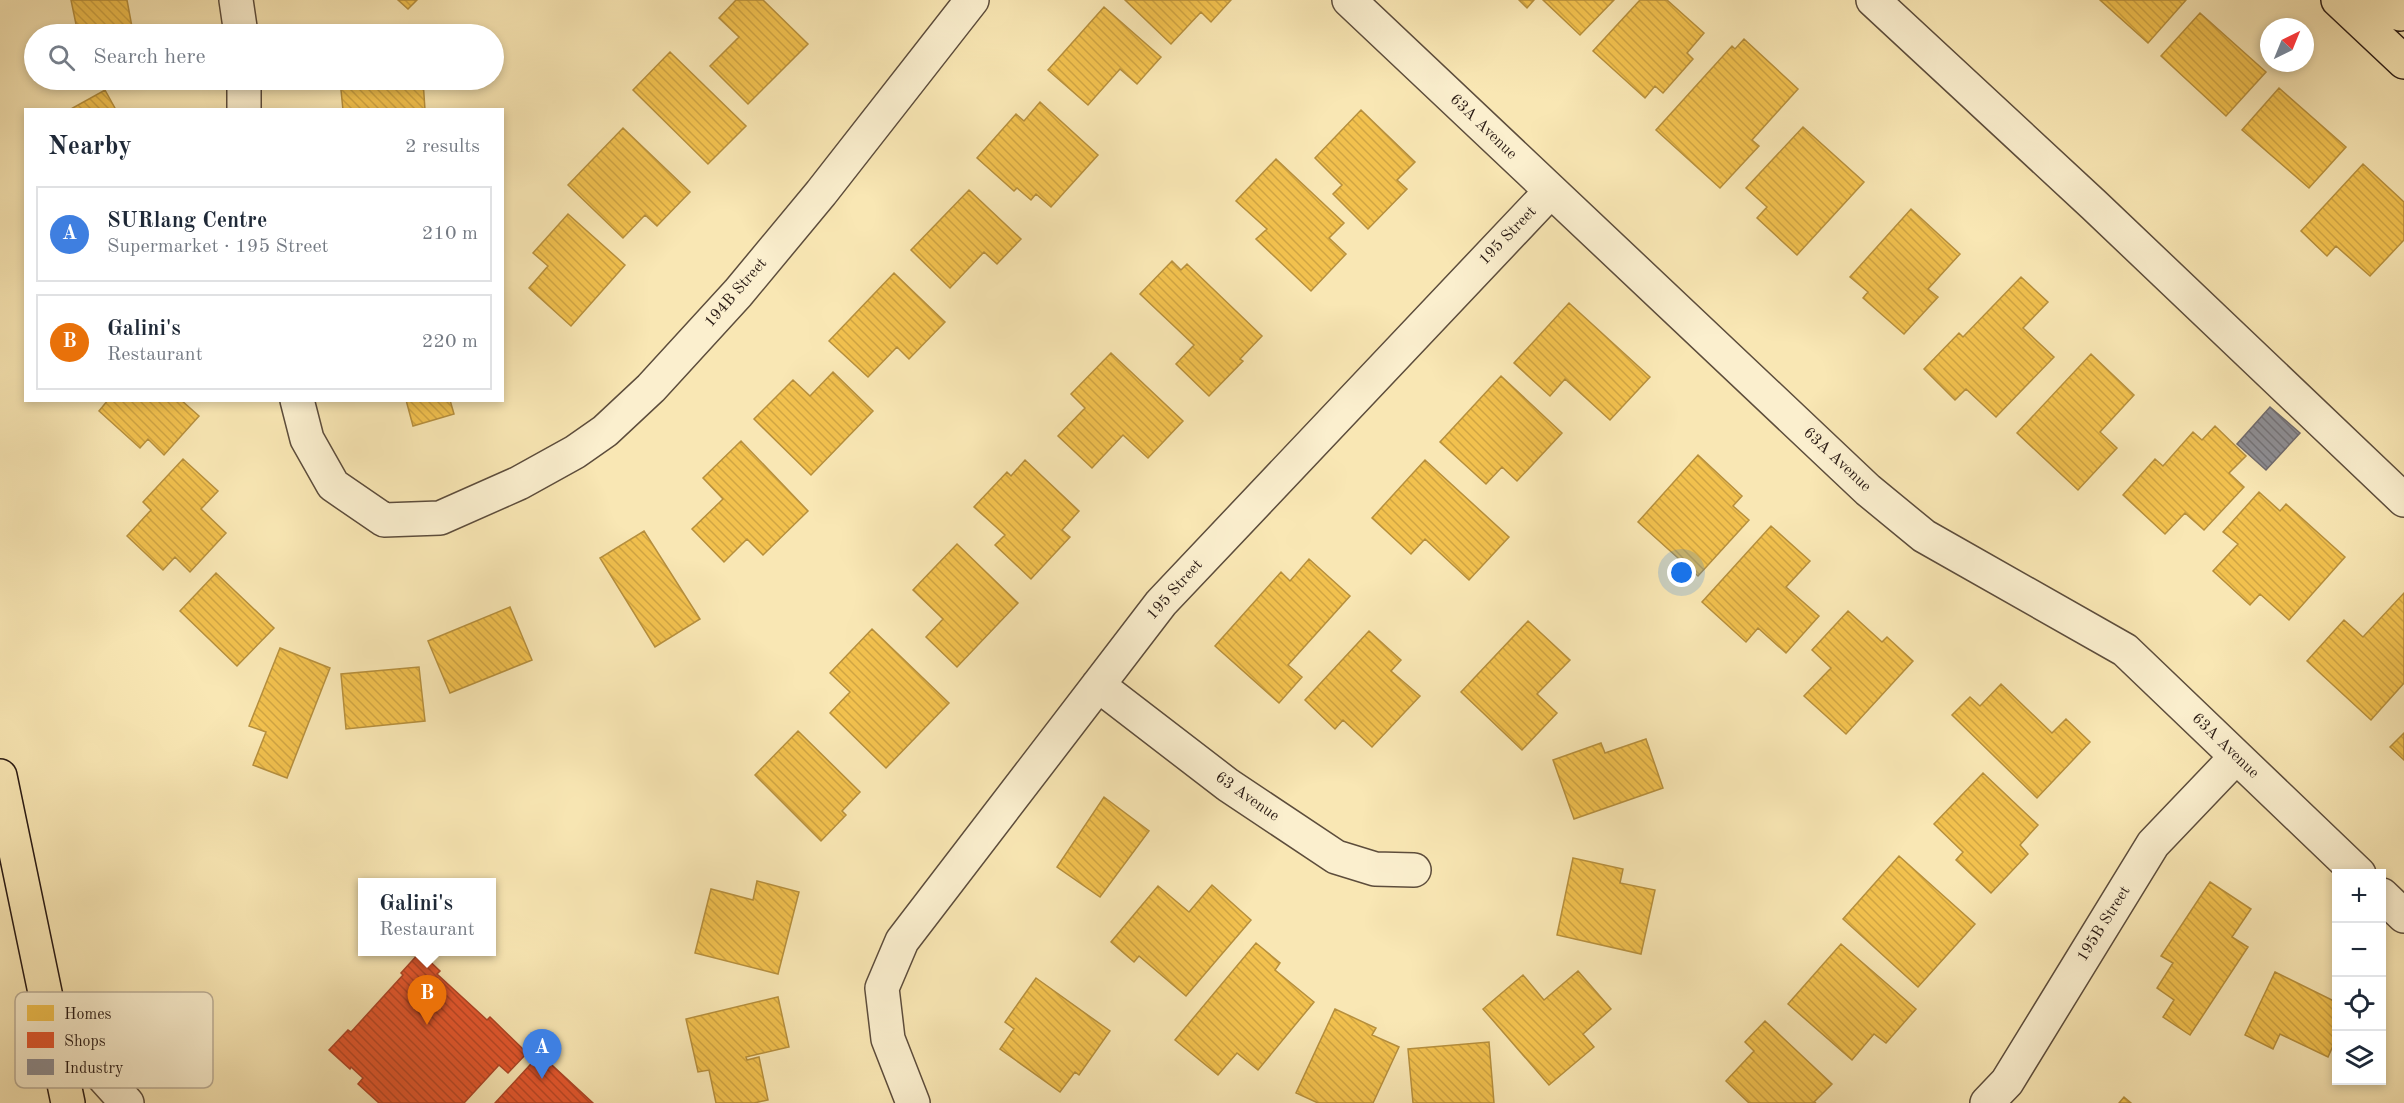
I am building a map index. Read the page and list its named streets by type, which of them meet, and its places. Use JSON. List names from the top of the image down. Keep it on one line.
{"streets":{"street":["63A Avenue","195 Street","194B Street","63 Avenue","195B Street"]},"crossings":[["63A Avenue","195 Street"],["63A Avenue","195B Street"],["195 Street","63 Avenue"]],"legend":["Homes","Shops","Industry"],"north":"top right","page":{"search":"Search here","heading":["Nearby","2 results"],"list":[{"mark":"A","name":"SURlang Centre","note":"Supermarket · 195 Street","value":"210 m"},{"mark":"B","name":"Galini's","note":"Restaurant","value":"220 m"}],"map_buttons":["+","−"],"popup":["Galini's","Restaurant"],"pins":["B","A"]}}
